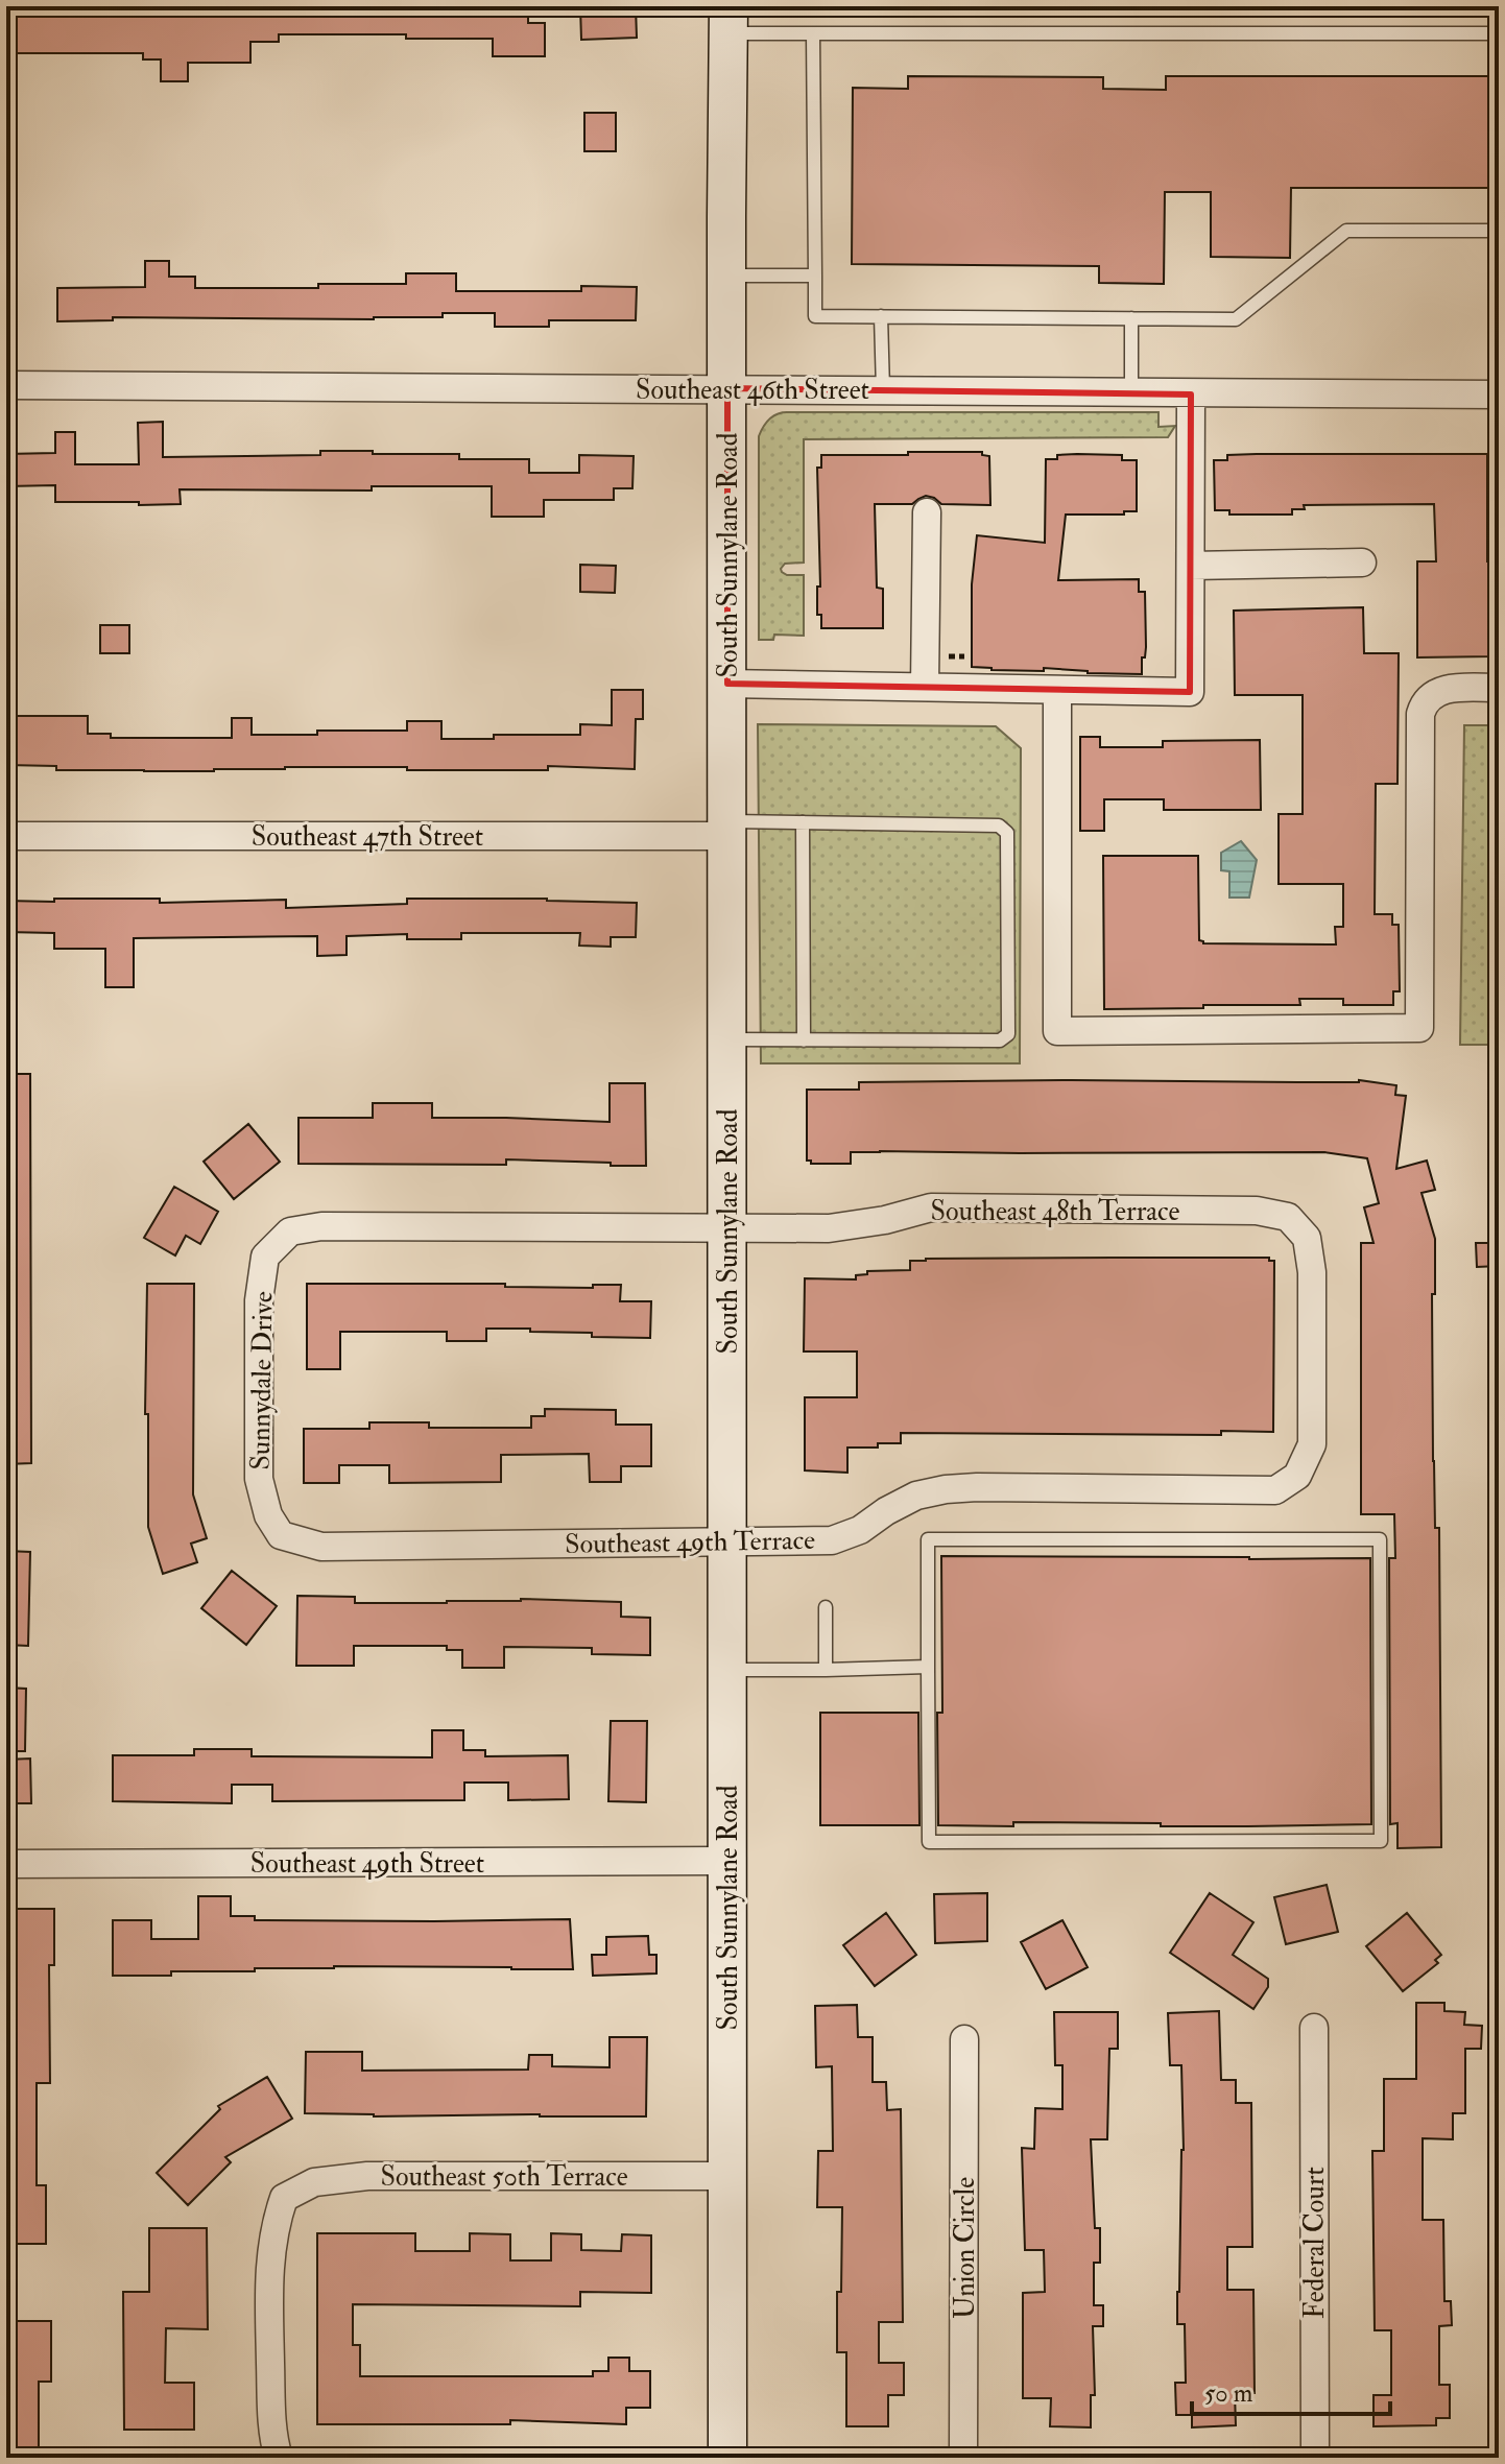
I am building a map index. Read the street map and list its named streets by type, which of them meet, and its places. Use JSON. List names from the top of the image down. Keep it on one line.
{"streets":{"main road":["South Sunnylane Road"],"street":["Southeast 46th Street","Southeast 47th Street","Southeast 48th Terrace","Sunnydale Drive","Southeast 49th Terrace","Southeast 49th Street","Southeast 50th Terrace","Federal Court","Union Circle"]},"crossings":[["Southeast 46th Street","South Sunnylane Road"],["South Sunnylane Road","Southeast 47th Street"],["South Sunnylane Road","Southeast 48th Terrace"],["South Sunnylane Road","Southeast 49th Terrace"],["South Sunnylane Road","Southeast 49th Street"],["South Sunnylane Road","Southeast 50th Terrace"],["Southeast 48th Terrace","Sunnydale Drive"],["Southeast 48th Terrace","Southeast 49th Terrace"],["Sunnydale Drive","Southeast 49th Terrace"]],"scale_bar":"50 m"}
